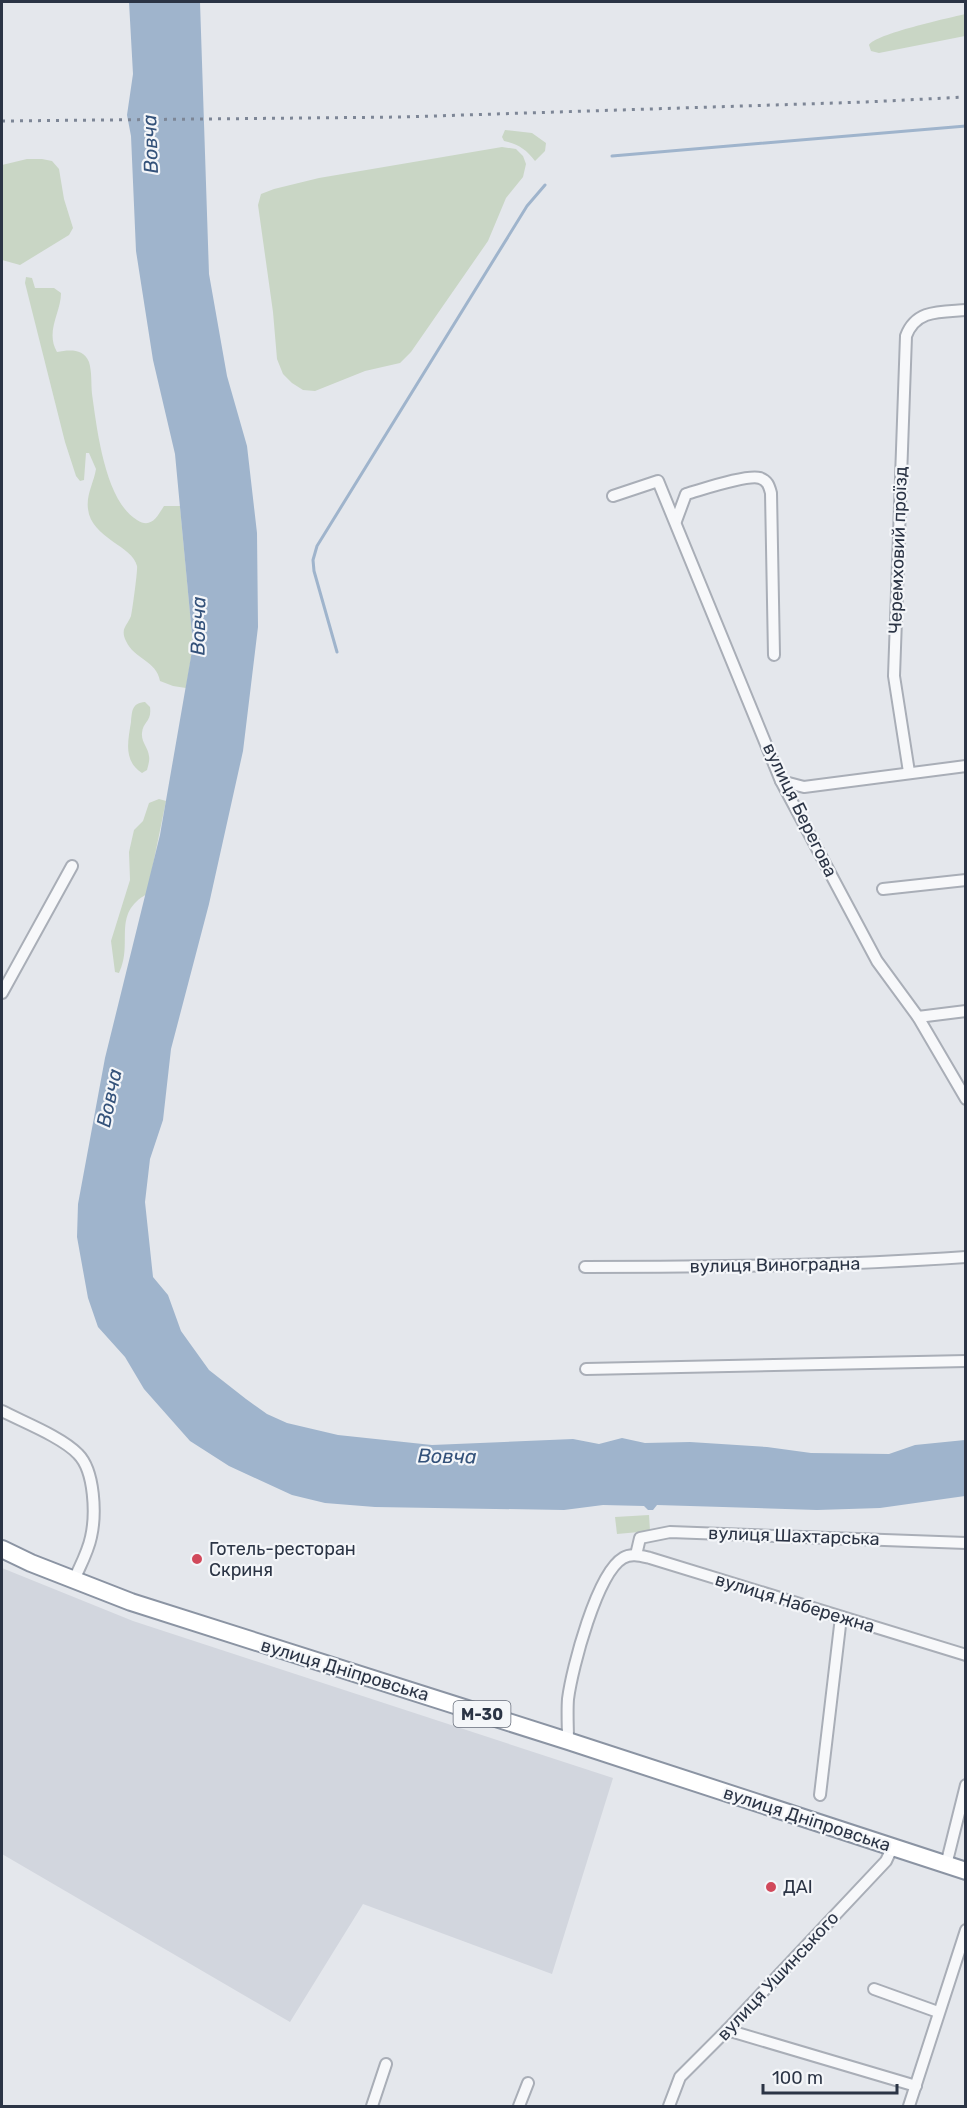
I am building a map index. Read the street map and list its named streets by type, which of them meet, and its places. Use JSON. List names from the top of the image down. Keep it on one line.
{"streets":{"highway":["вулиця Дніпровська","М-30"],"street":["Черемховий проїзд","вулиця Берегова","вулиця Виноградна","вулиця Шахтарська","вулиця Набережна","вулиця Ушинського"]},"crossings":[["вулиця Шахтарська","вулиця Набережна"],["вулиця Дніпровська","вулиця Ушинського"]],"water":["Вовча"],"places":["Готель-ресторан Скриня","ДАІ"],"scale_bar":"100 m"}
